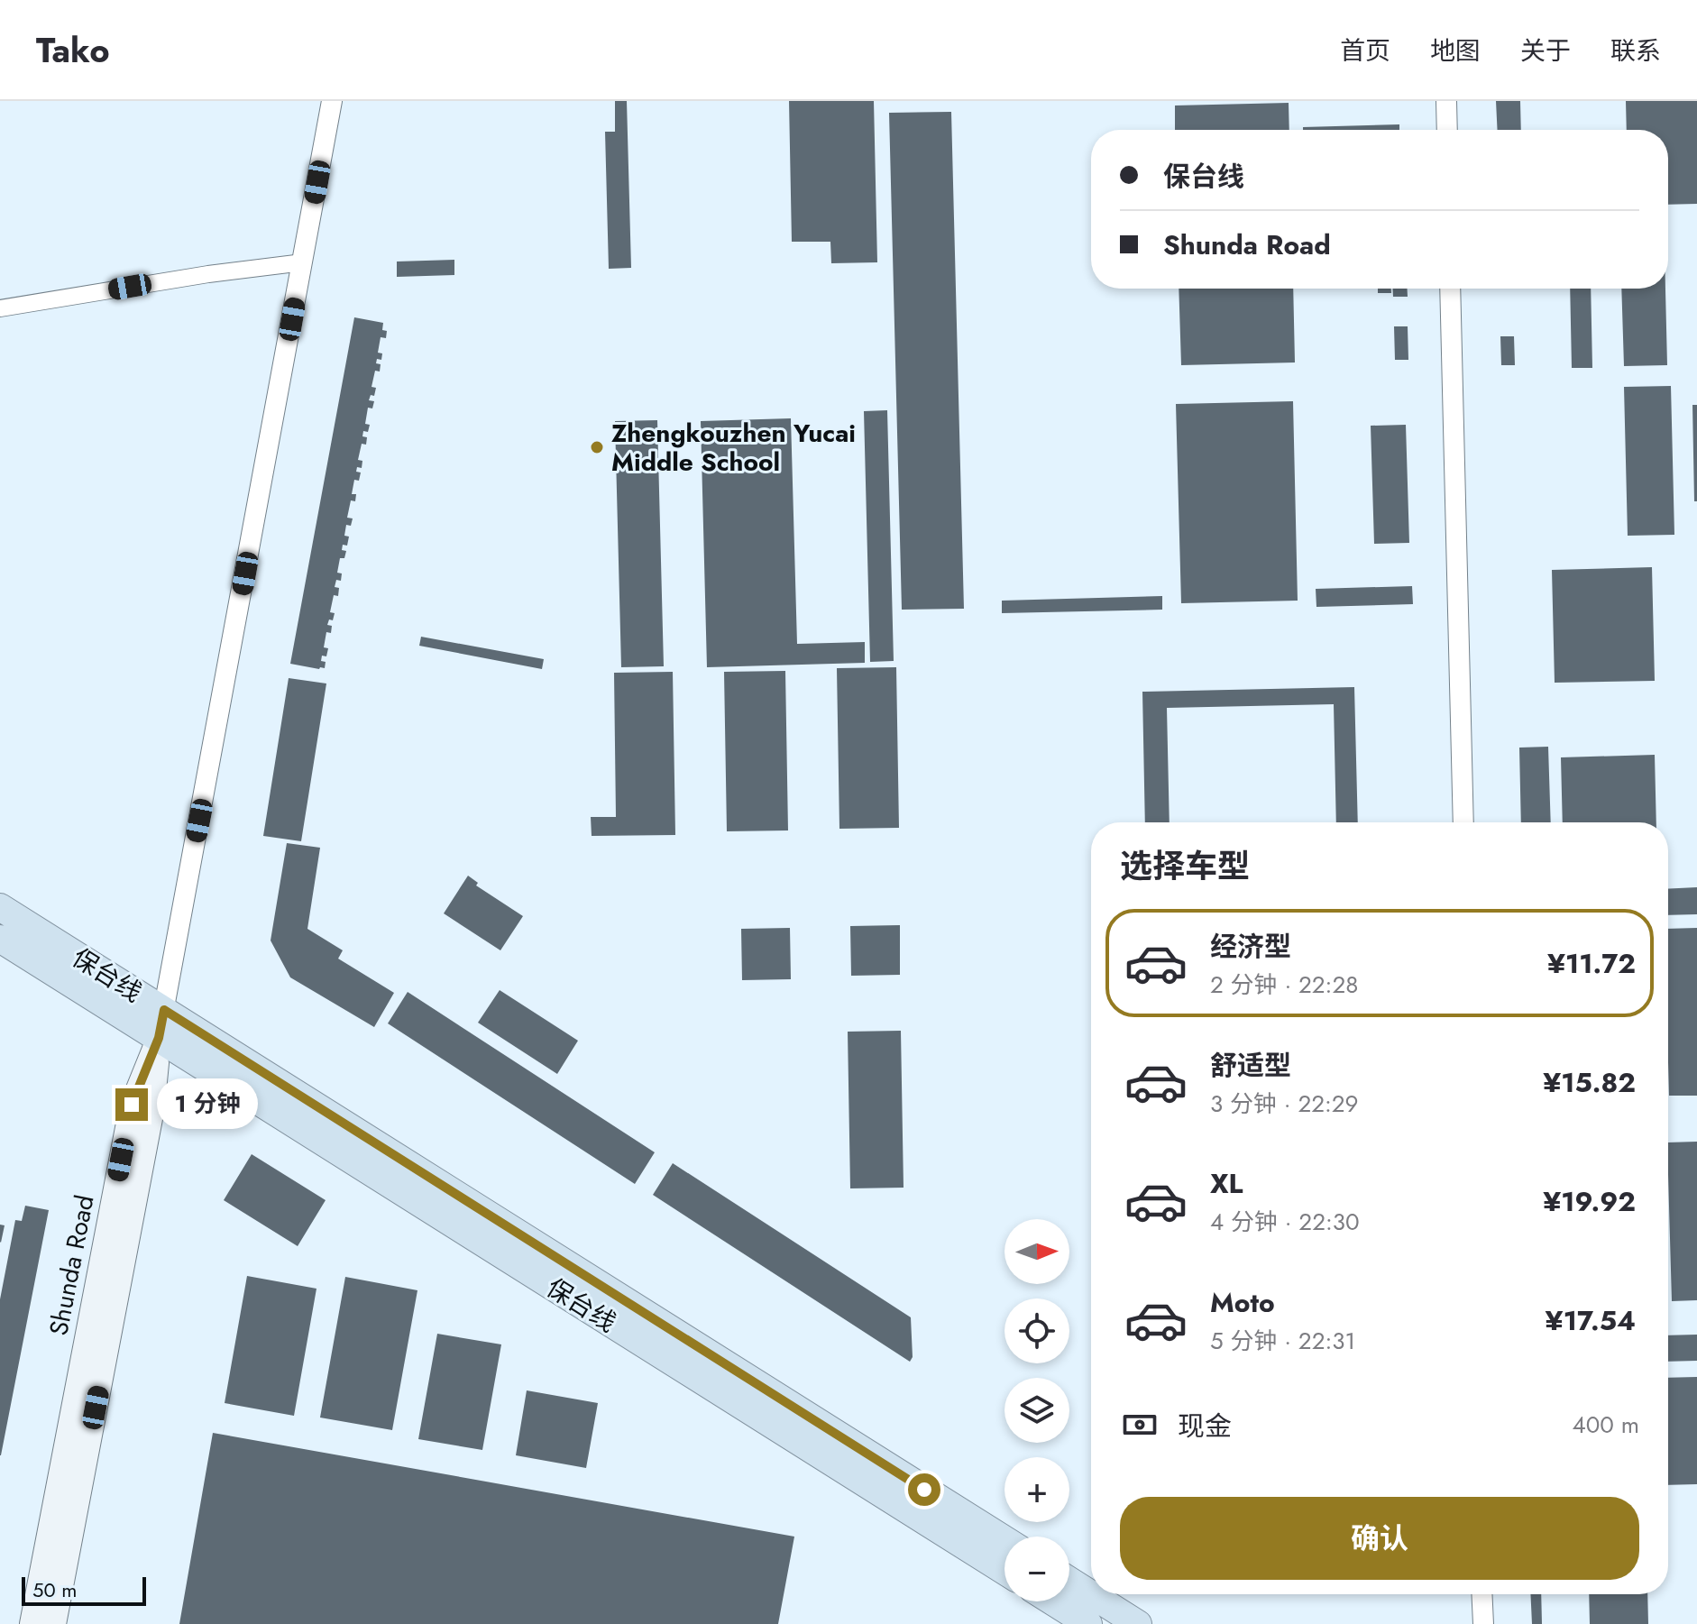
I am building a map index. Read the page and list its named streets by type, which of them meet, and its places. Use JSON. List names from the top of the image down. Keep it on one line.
{"streets":{"highway":["保台线"],"main road":["Shunda Road"]},"crossings":[["保台线","Shunda Road"]],"places":["Zhengkouzhen Yucai Middle School"],"scale_bar":"50 m","north":"right","page":{"header":"Tako","nav":["首页","地图","关于","联系"],"banner":["保台线","Shunda Road"],"heading":"选择车型","list":[{"name":"经济型","note":"2 分钟 · 22:28","value":"¥11.72"},{"name":"舒适型","note":"3 分钟 · 22:29","value":"¥15.82"},{"name":"XL","note":"4 分钟 · 22:30","value":"¥19.92"},{"name":"Moto","note":"5 分钟 · 22:31","value":"¥17.54"}],"bubble":"1 分钟","map_buttons":["+","−"],"pay":["现金","400 m"],"buttons":"确认","scale":"50 m"}}
